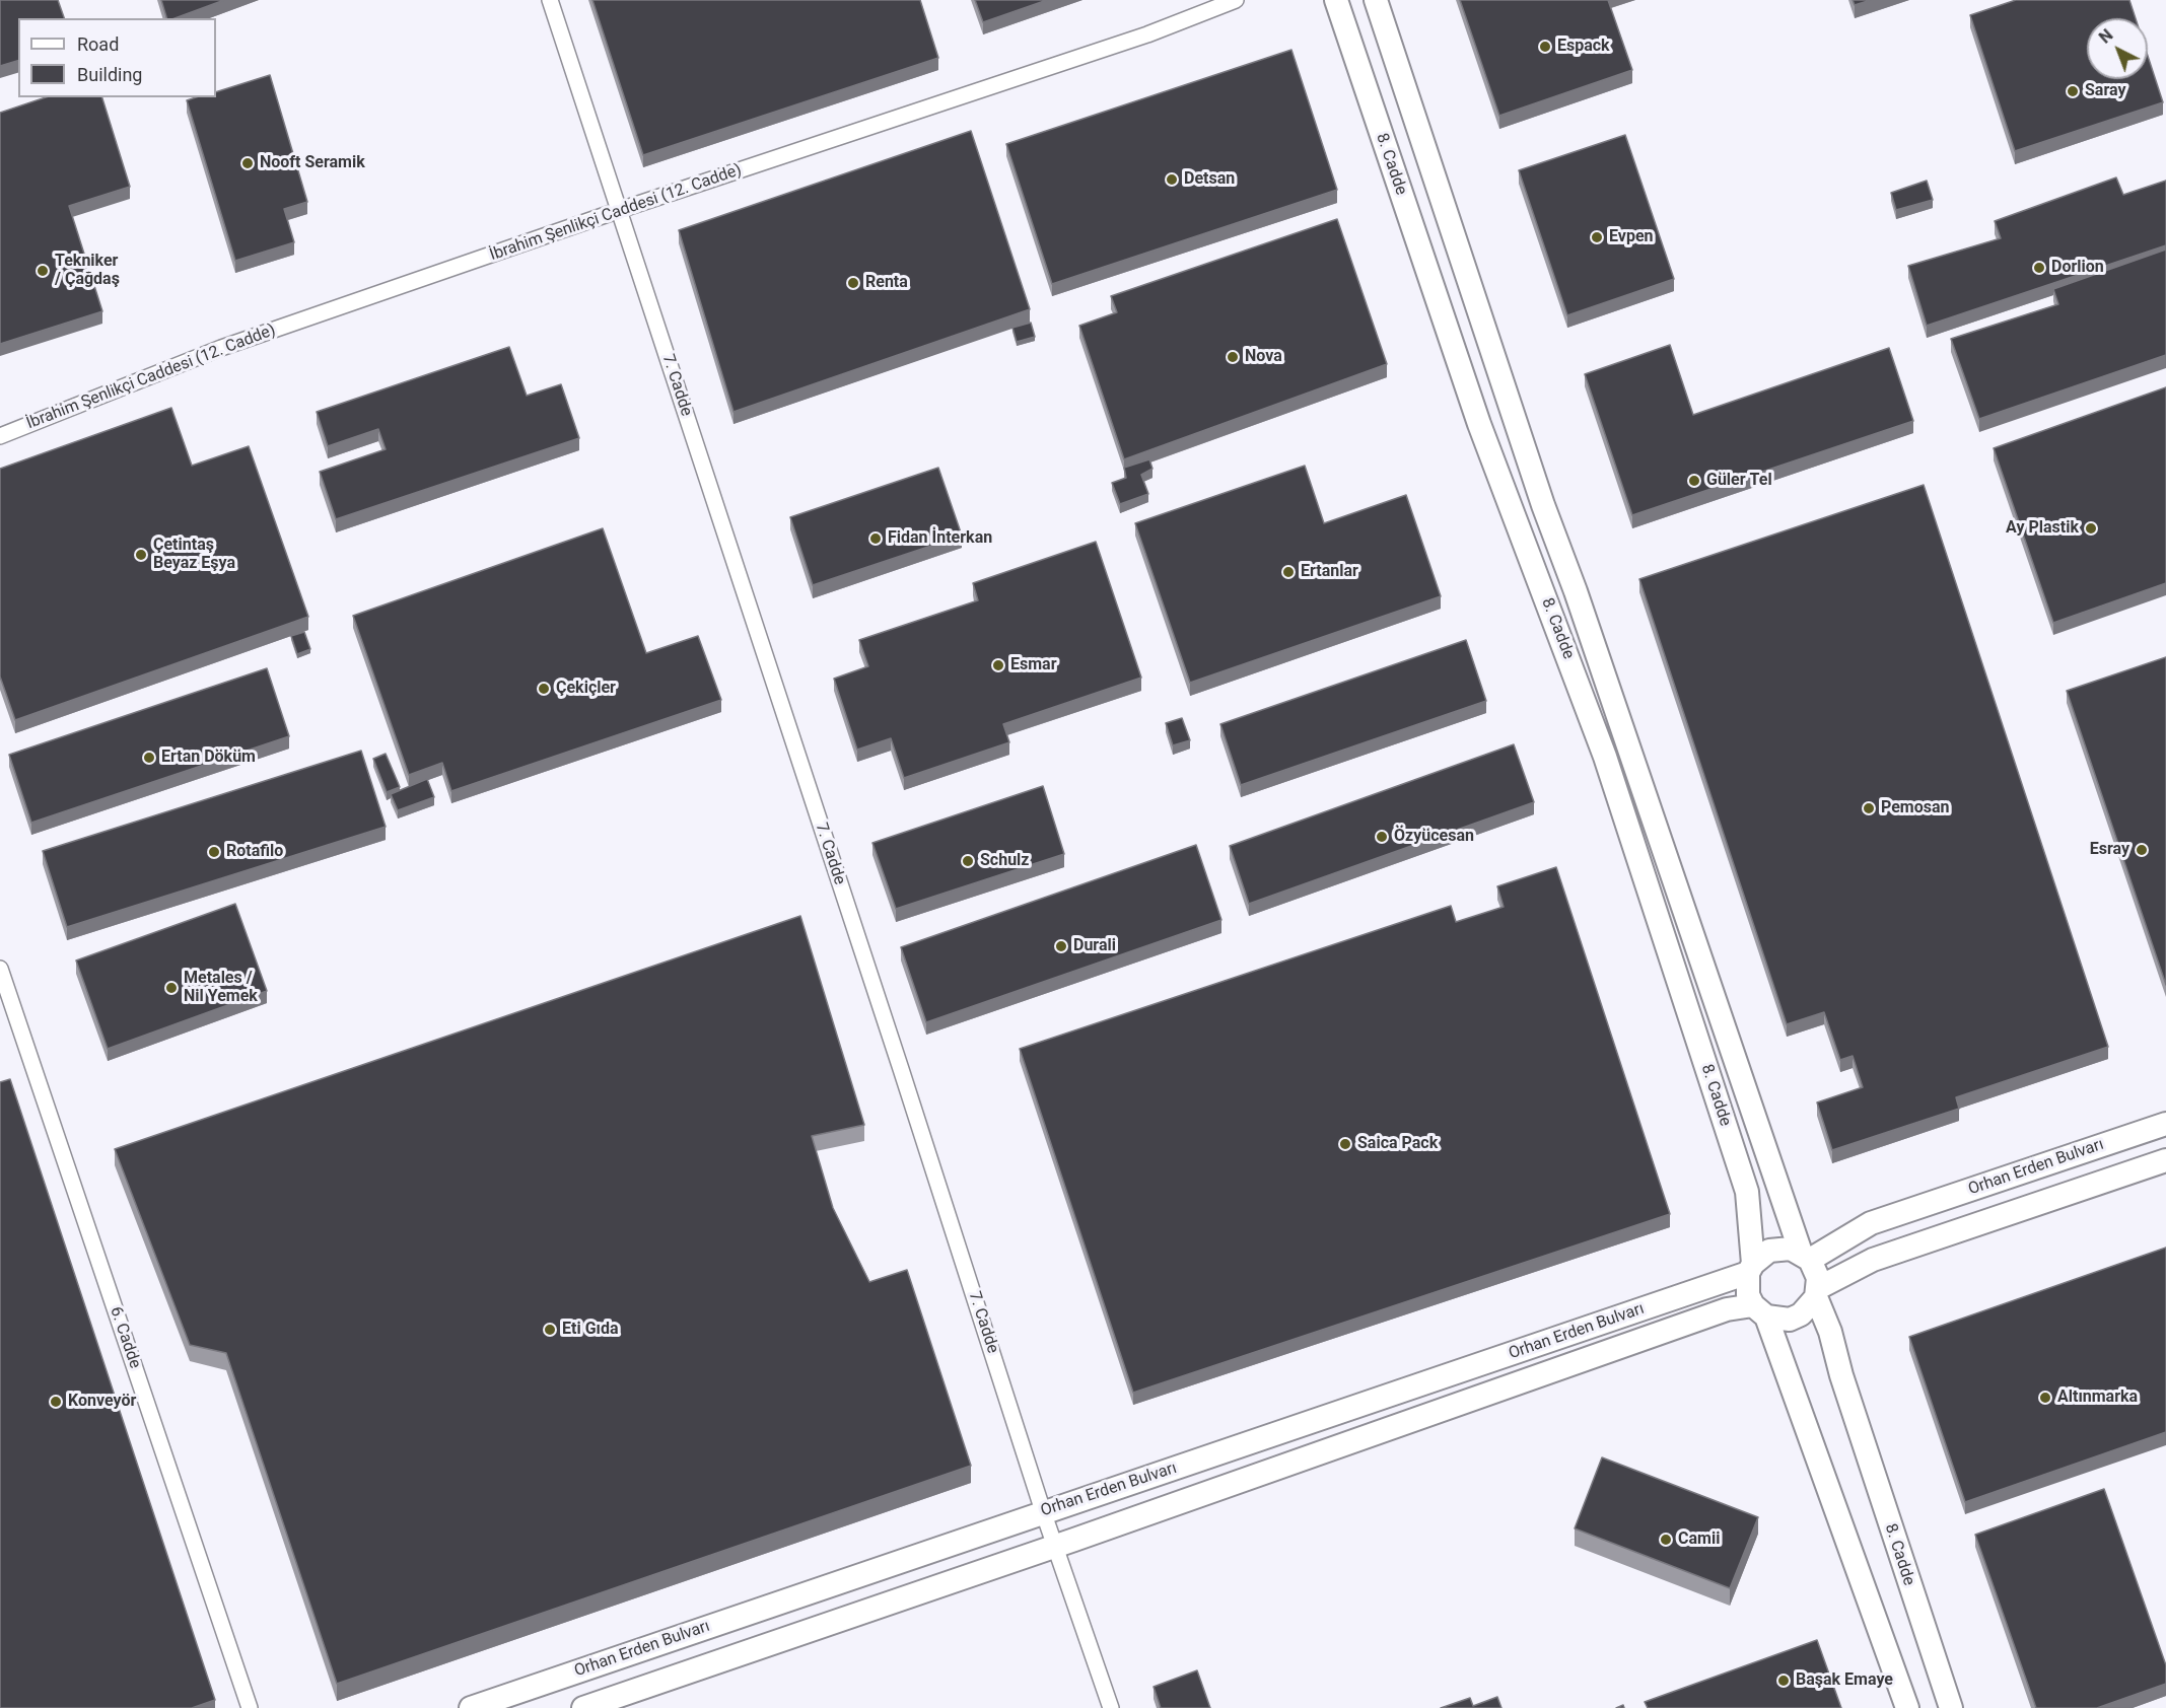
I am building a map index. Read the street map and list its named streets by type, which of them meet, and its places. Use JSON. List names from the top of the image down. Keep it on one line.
{"streets":{"street":["8. Cadde","İbrahim Şenlikçi Caddesi (12. Cadde)","7. Cadde","Orhan Erden Bulvarı","6. Cadde"]},"crossings":[["8. Cadde","Orhan Erden Bulvarı"],["İbrahim Şenlikçi Caddesi (12. Cadde)","7. Cadde"],["7. Cadde","Orhan Erden Bulvarı"]],"places":["Espack","Saray","Nooft Seramik","Detsan","Evpen","Dorlion","Tekniker / Çağdaş","Renta","Nova","Güler Tel","Ay Plastik","Fidan İnterkan","Çetintaş Beyaz Eşya","Ertanlar","Esmar","Çekiçler","Ertan Döküm","Pemosan","Özyücesan","Esray","Rotafilo","Schulz","Durali","Metales / Nil Yemek","Saica Pack","Eti Gıda","Altınmarka","Konveyör","Camii","Başak Emaye"],"legend":["Road","Building"],"north":"top left"}
